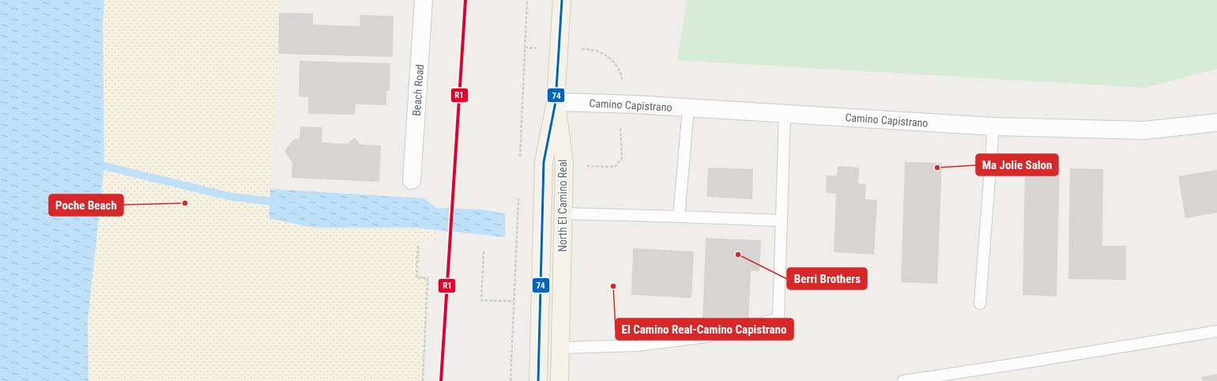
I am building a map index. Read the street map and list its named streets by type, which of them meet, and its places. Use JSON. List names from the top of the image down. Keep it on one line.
{"streets":{"main road":["Beach Road","Camino Capistrano","North El Camino Real"]},"crossings":[["Camino Capistrano","North El Camino Real"]],"places":["Ma Jolie Salon","Poche Beach","Berri Brothers","El Camino Real-Camino Capistrano"],"lines":["transit line R1","transit line 74"]}
